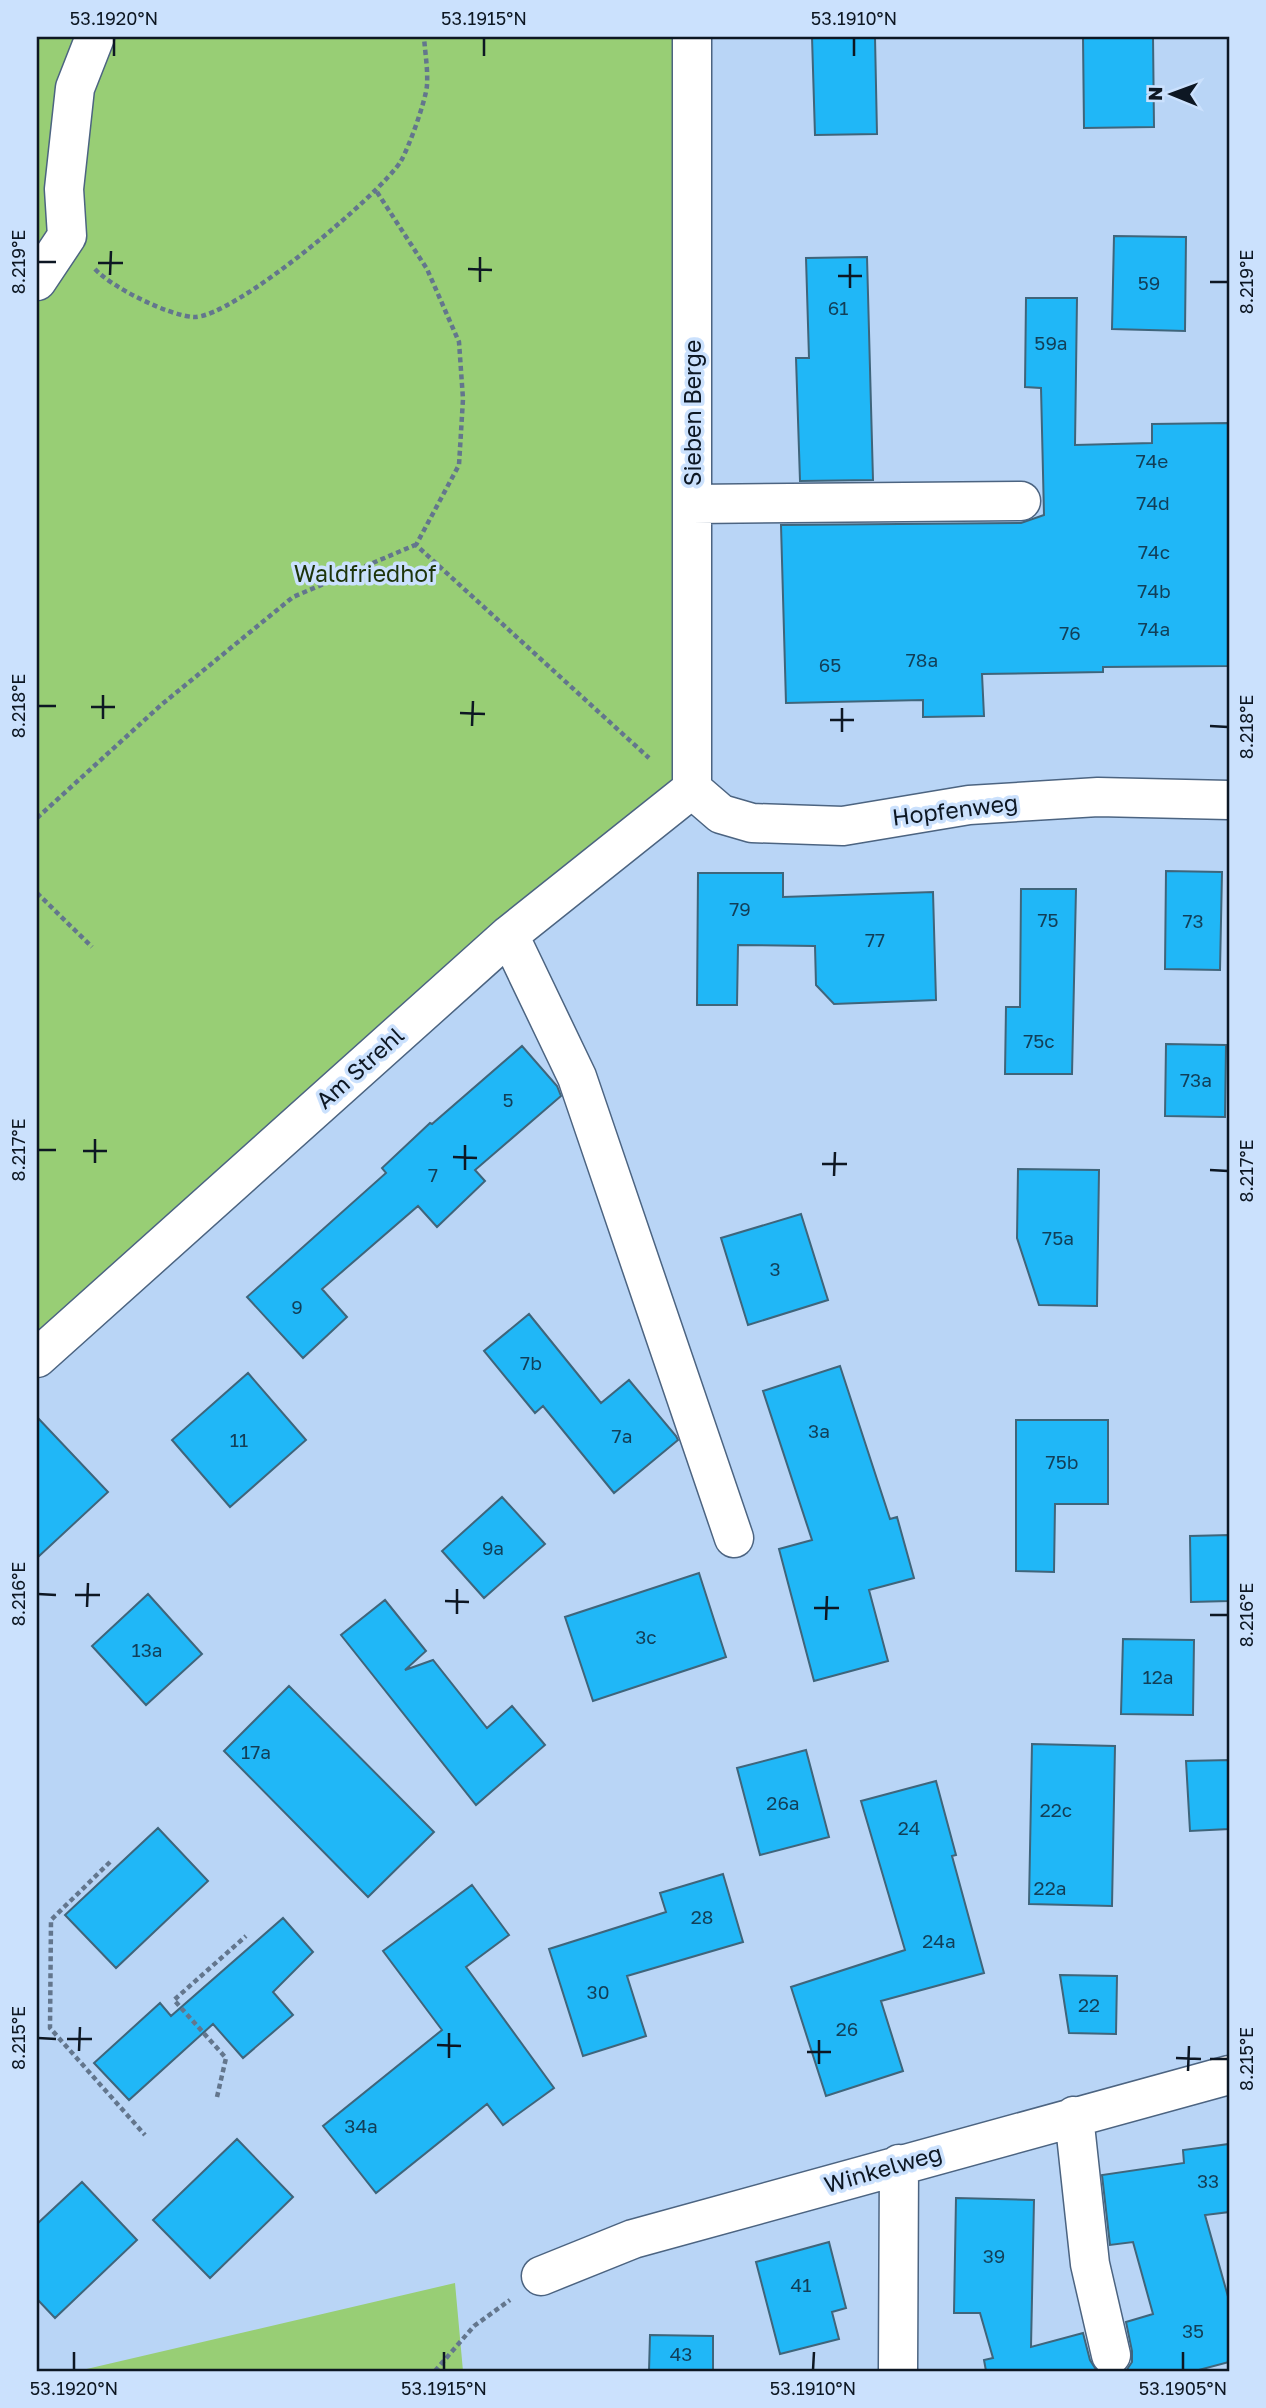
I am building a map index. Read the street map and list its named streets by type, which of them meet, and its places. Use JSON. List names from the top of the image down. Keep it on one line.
{"streets":{"street":["Sieben Berge","Hopfenweg","Am Strehl","Winkelweg"]},"crossings":[["Sieben Berge","Hopfenweg"],["Sieben Berge","Am Strehl"],["Hopfenweg","Am Strehl"]],"parks":["Waldfriedhof"],"house_numbers":["59","61","59a","74e","74d","74c","74b","74a","76","78a","65","79","75","73","77","75c","73a","5","7","75a","3","9","7b","3a","7a","11","75b","9a","3c","13a","12a","17a","26a","22c","24","22a","28","24a","30","22","26","34a","33","39","41","35","43"],"north":"left","coordinates":["53.1920°N","53.1915°N","53.1910°N","8.219°E","8.218°E","8.217°E","8.216°E","8.215°E","53.1905°N"]}
